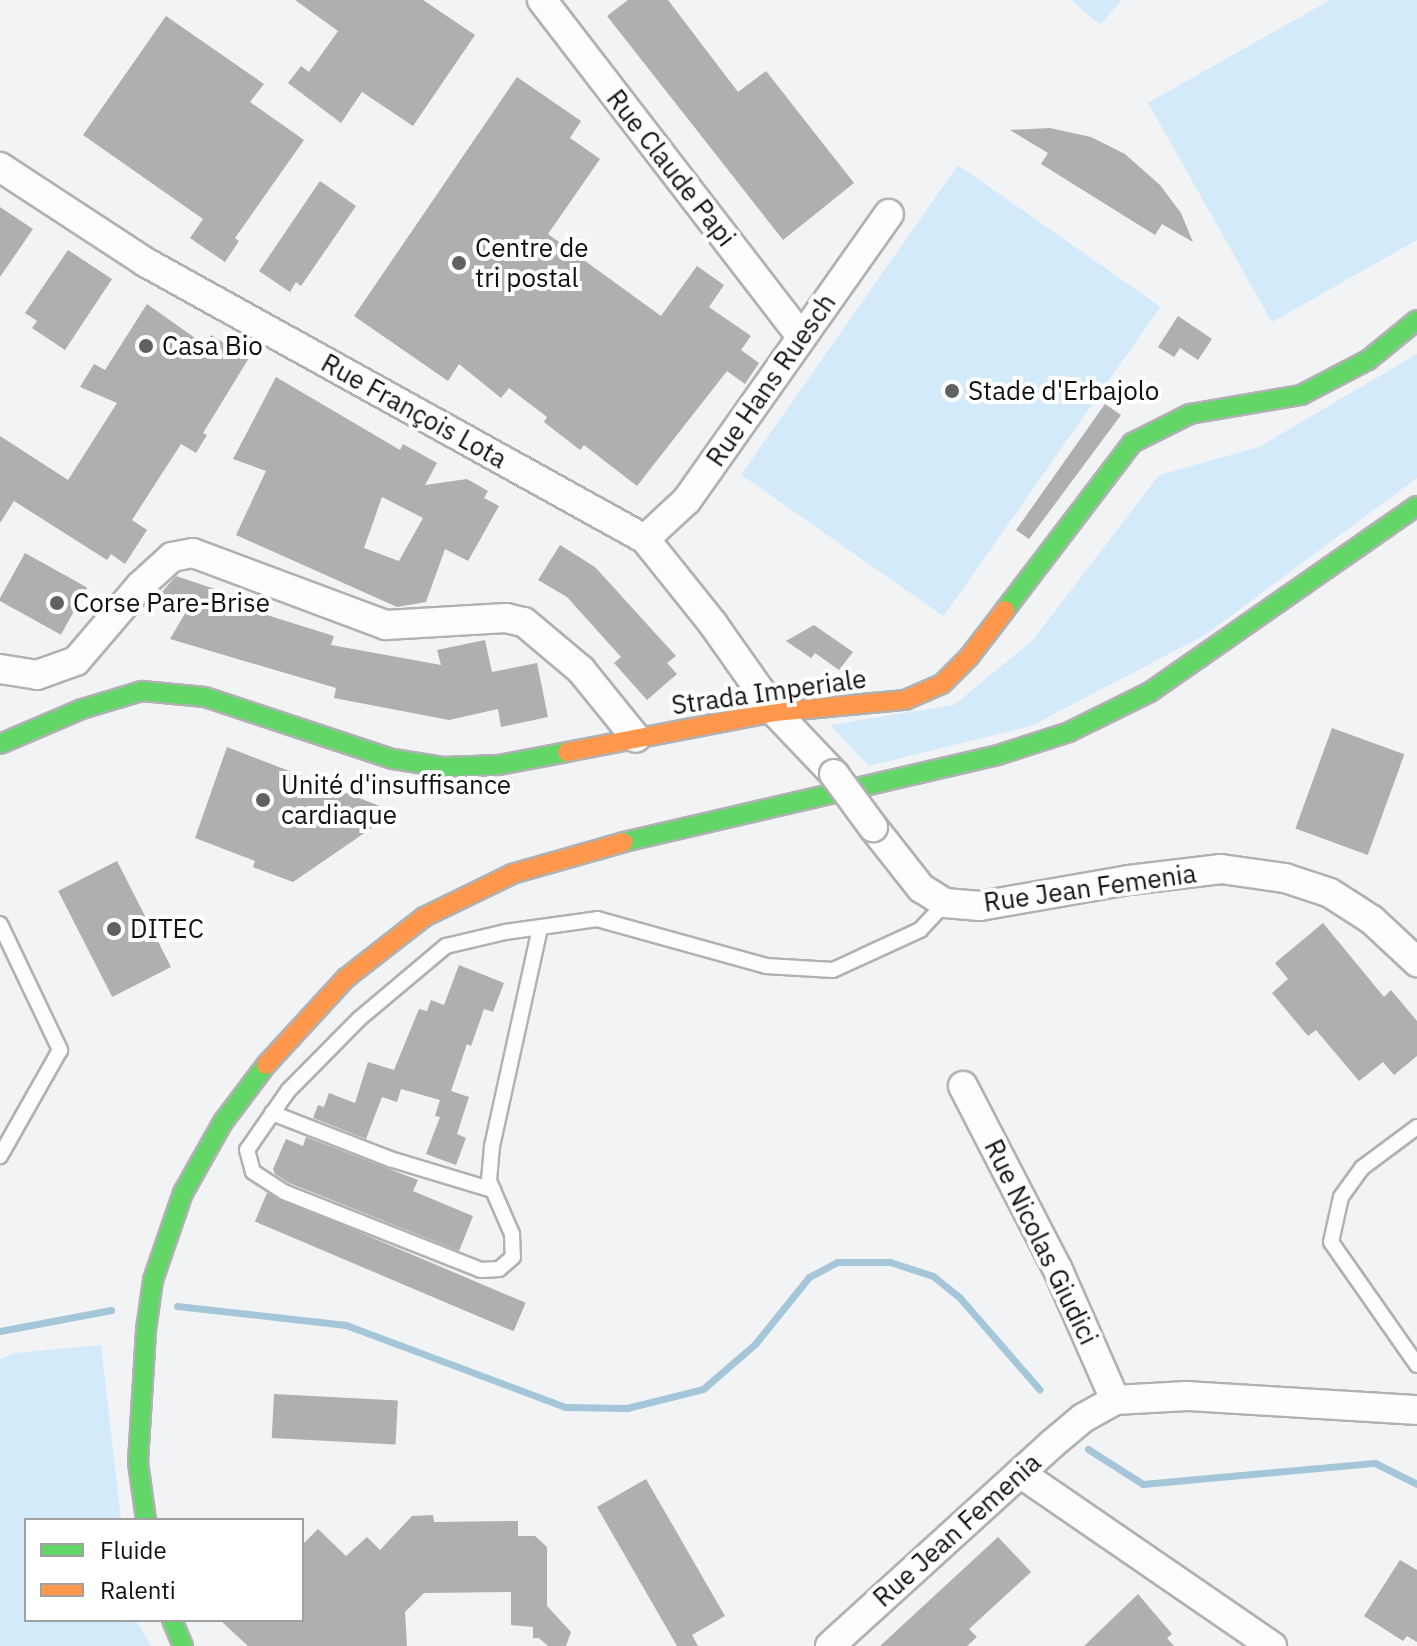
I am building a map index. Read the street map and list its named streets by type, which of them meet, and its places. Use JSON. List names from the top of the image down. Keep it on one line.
{"streets":{"street":["Rue Claude Papi","Rue Hans Ruesch","Rue François Lota","Strada Imperiale","Rue Jean Femenia","Rue Nicolas Giudici"]},"crossings":[["Rue Claude Papi","Rue Hans Ruesch"],["Rue Hans Ruesch","Rue François Lota"],["Rue François Lota","Strada Imperiale"],["Rue François Lota","Rue Jean Femenia"],["Strada Imperiale","Rue Jean Femenia"],["Rue Jean Femenia","Rue Nicolas Giudici"]],"places":["Centre de tri postal","Casa Bio","Stade d'Erbajolo","Corse Pare-Brise","Unité d'insuffisance cardiaque","DITEC"],"legend":["Fluide","Ralenti"]}
